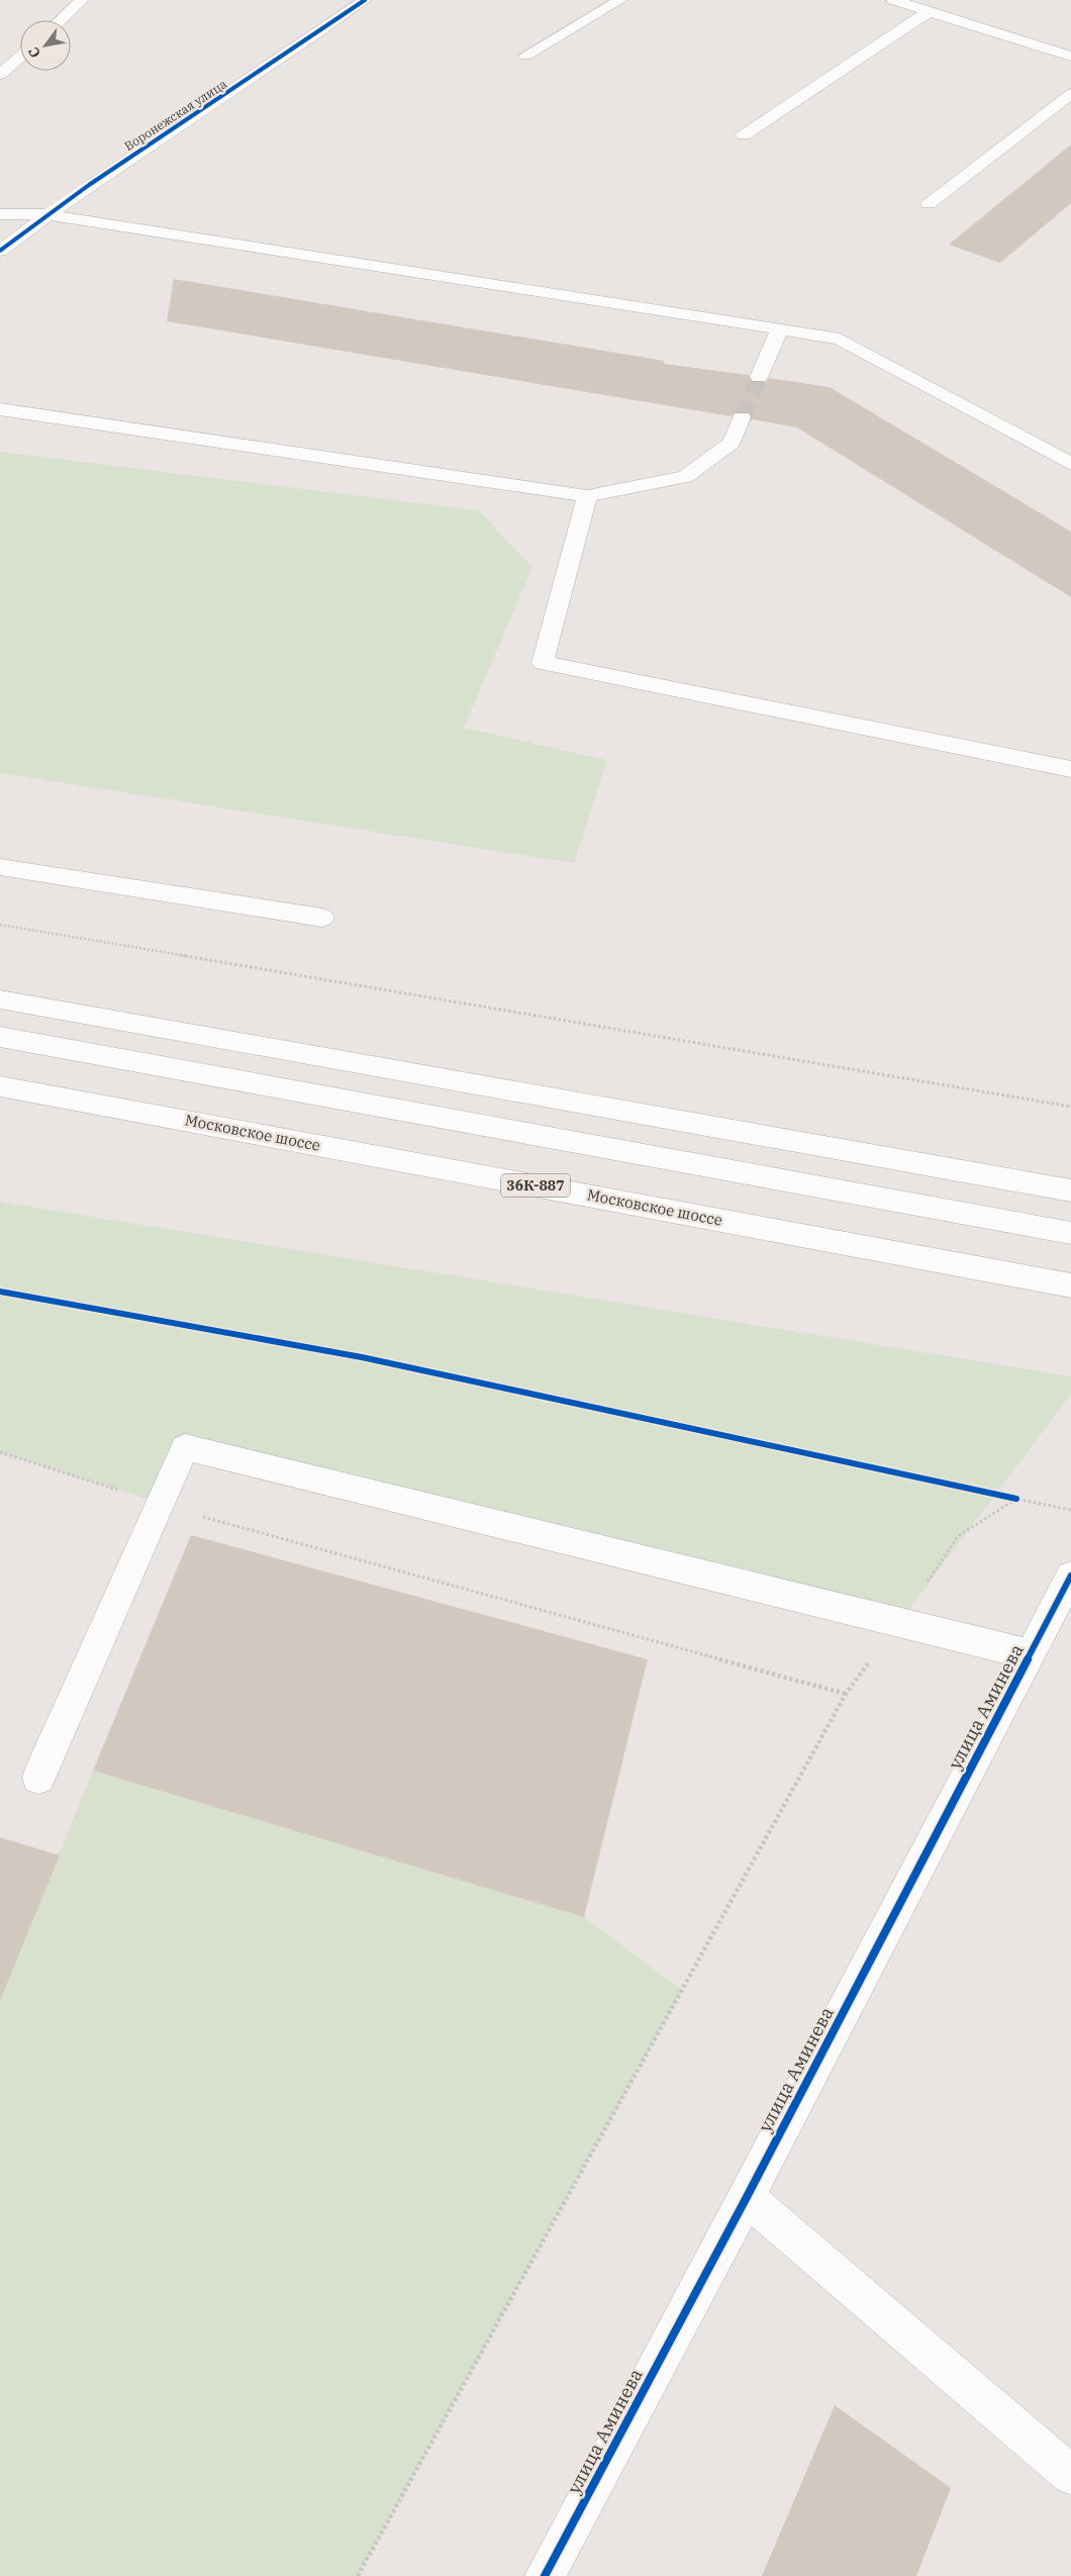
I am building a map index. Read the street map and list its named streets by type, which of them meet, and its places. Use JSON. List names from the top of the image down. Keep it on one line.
{"streets":{"main road":["Воронежская улица","Московское шоссе","36К-887","улица Аминева"]},"north":"bottom left"}
